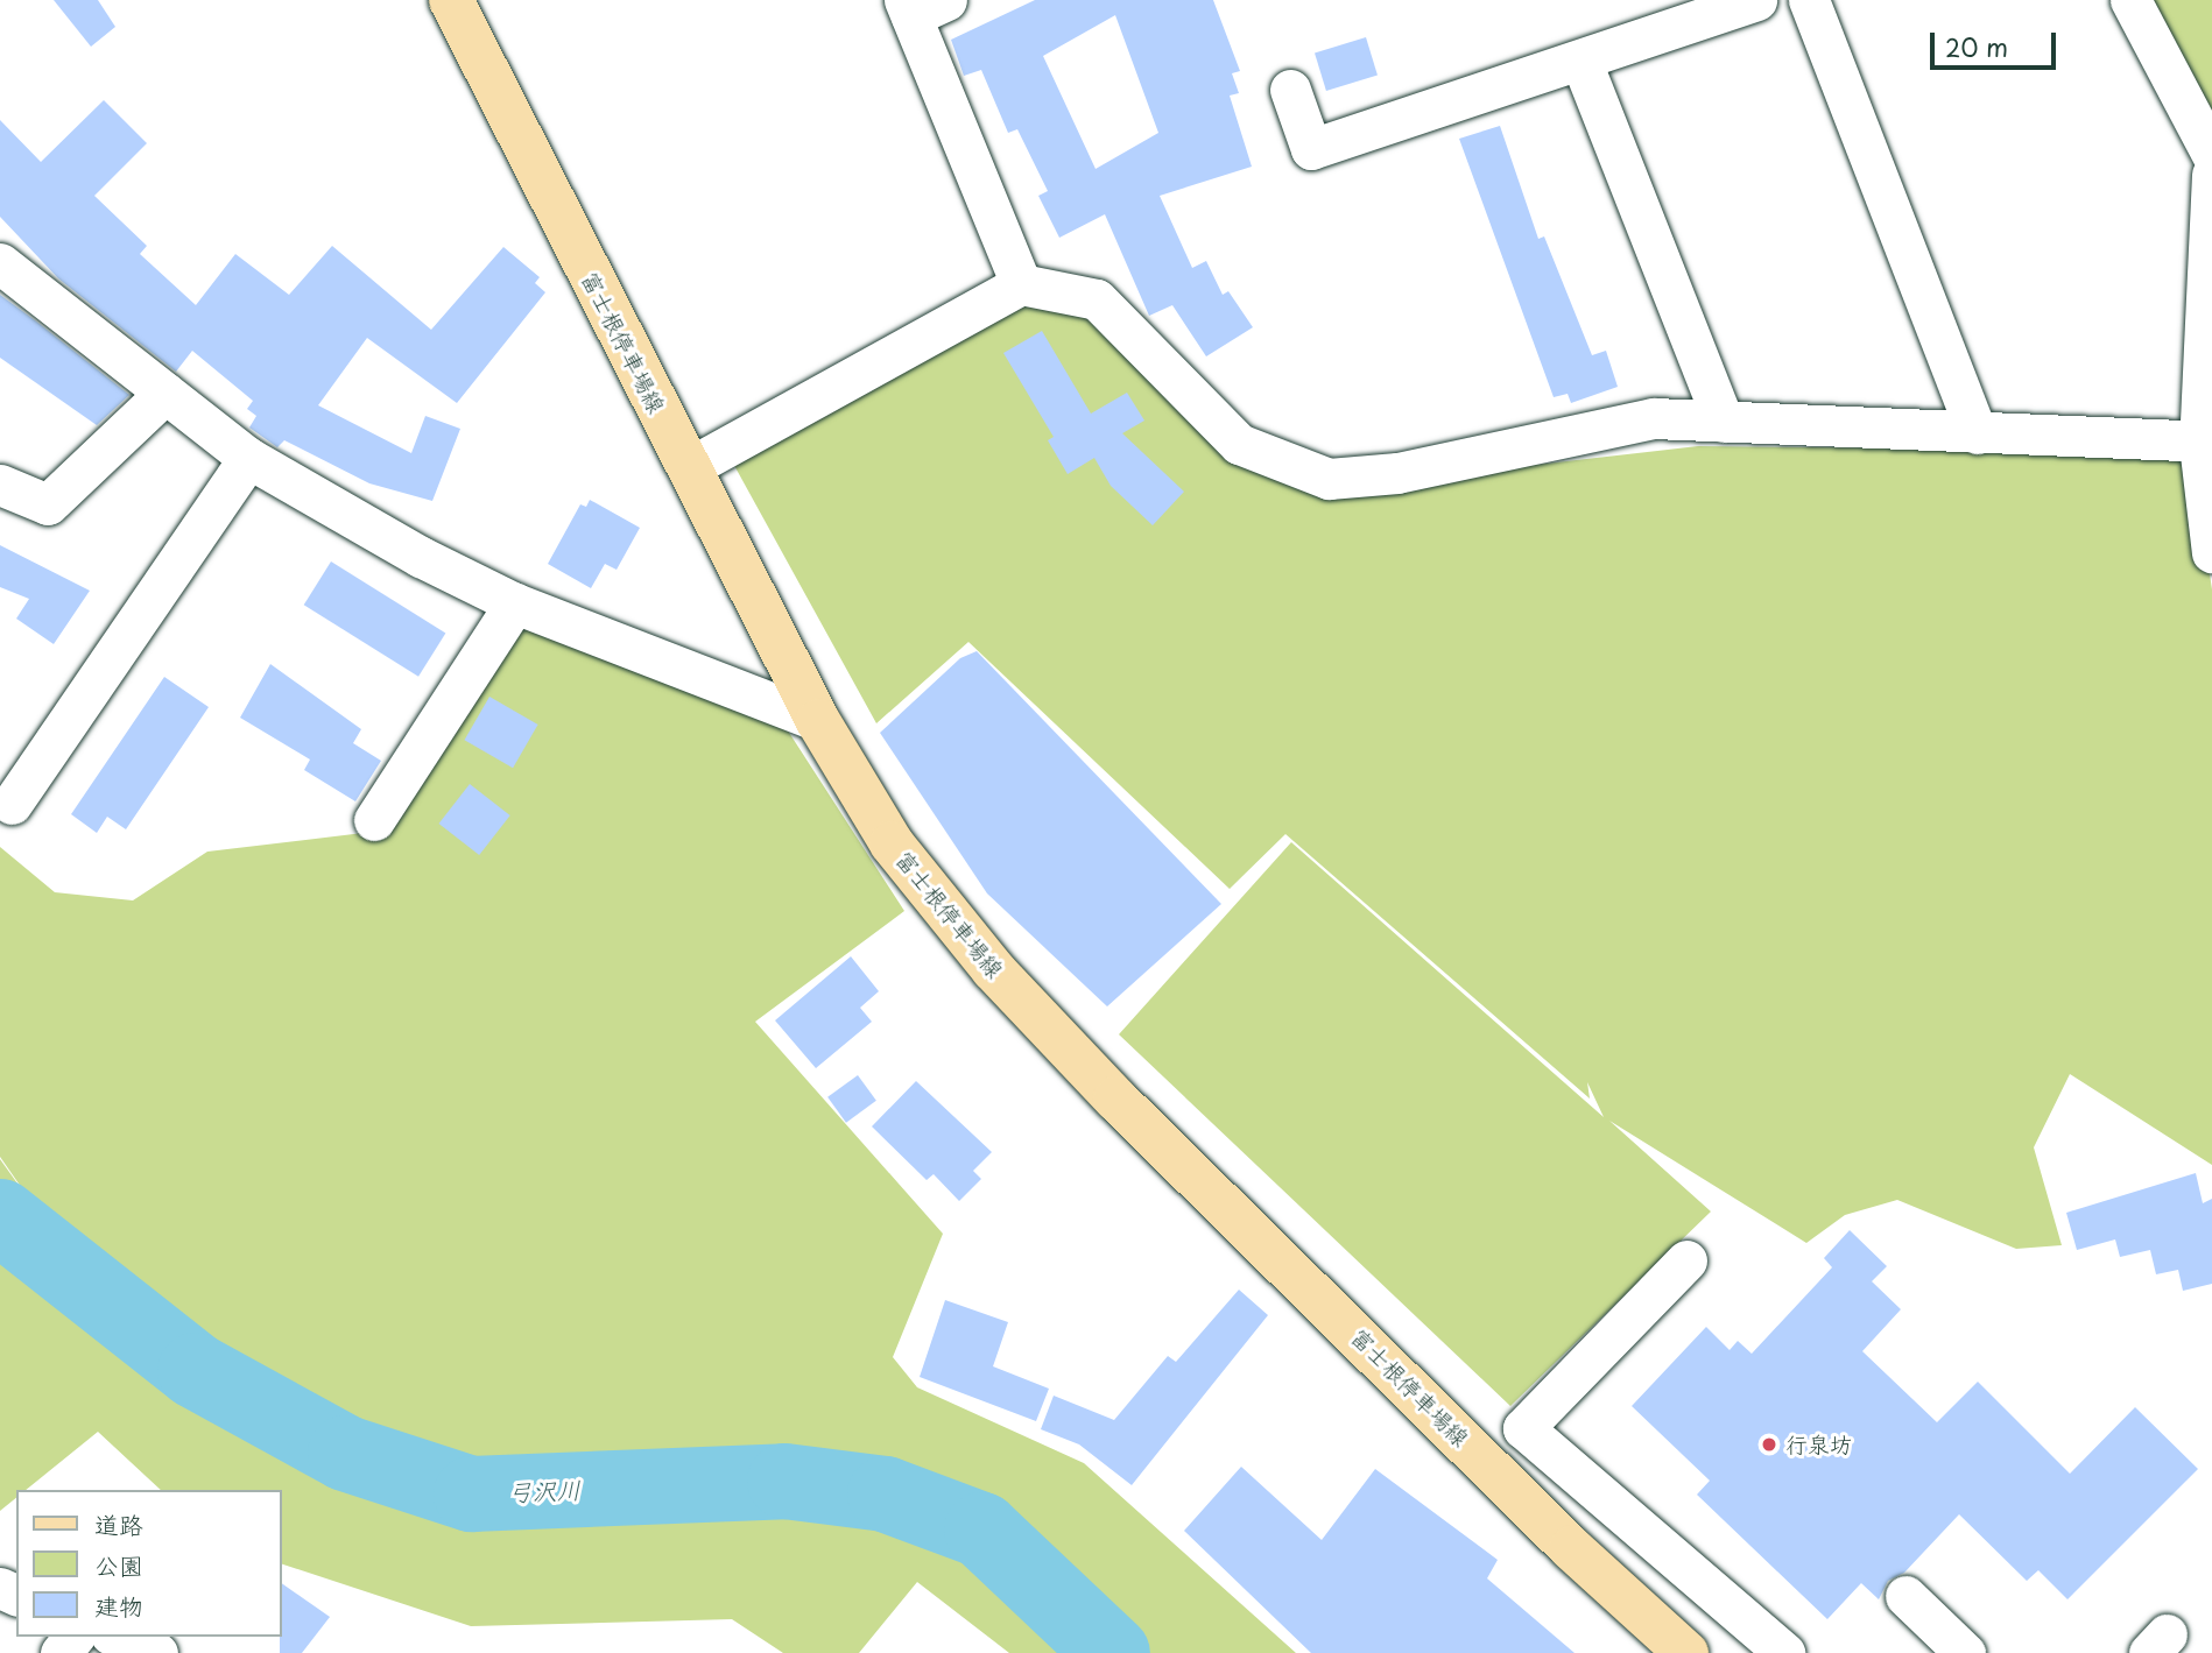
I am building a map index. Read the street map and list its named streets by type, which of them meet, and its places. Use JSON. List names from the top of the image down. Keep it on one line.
{"streets":{"main road":["富士根停車場線"]},"water":["弓沢川"],"places":["行泉坊"],"legend":["道路","公園","建物"],"scale_bar":"20 m"}
